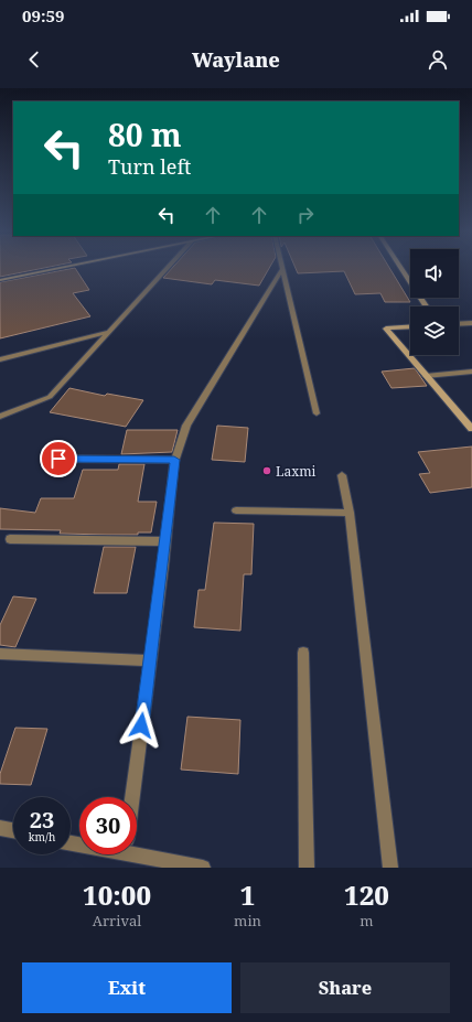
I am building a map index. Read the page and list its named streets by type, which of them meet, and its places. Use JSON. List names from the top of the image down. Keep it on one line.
{"places":["Laxmi"],"page":{"status":"09:59","header":"Waylane","turn":["80 m","Turn left"],"speed":"23 km/h","limit":"30","eta":["10:00","Arrival","1","min","120","m"],"buttons":["Exit","Share"]}}
